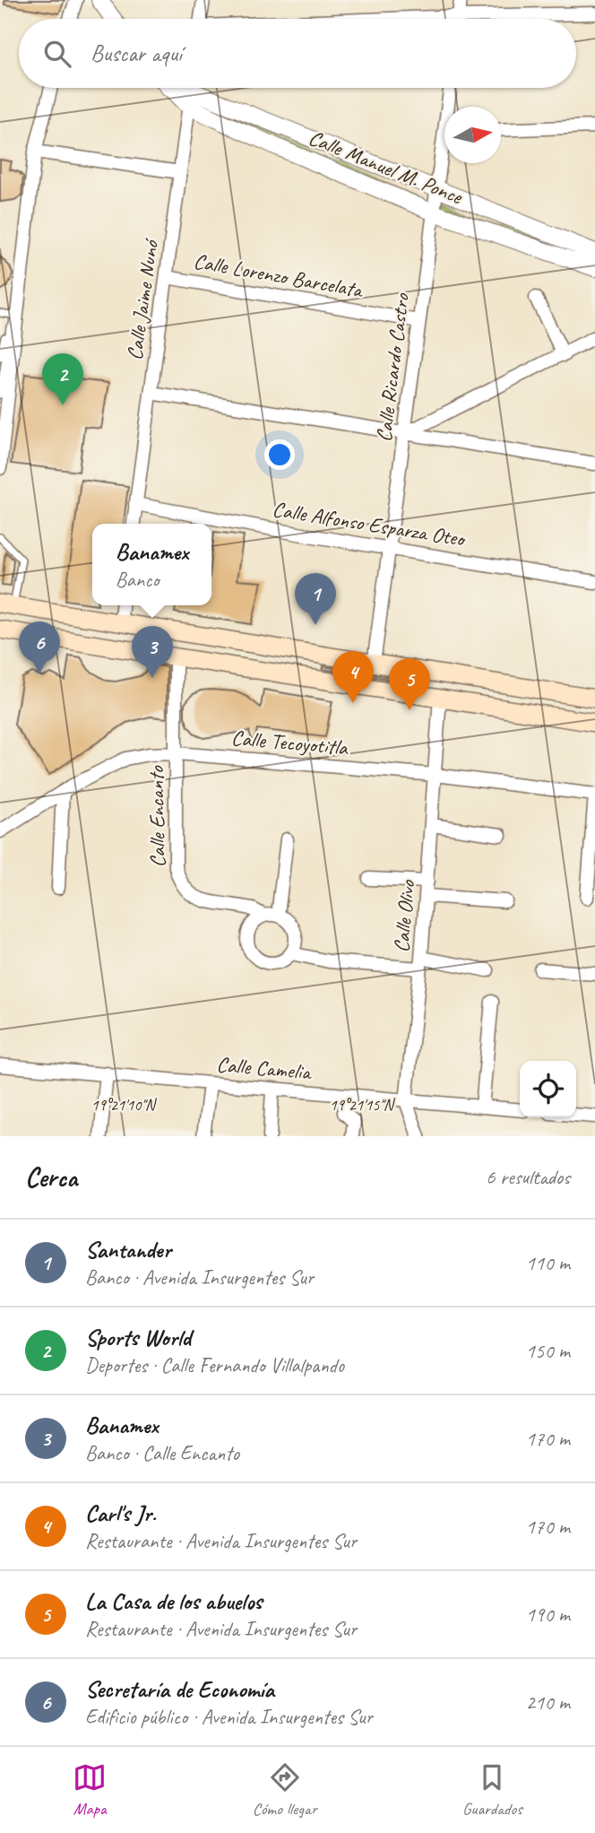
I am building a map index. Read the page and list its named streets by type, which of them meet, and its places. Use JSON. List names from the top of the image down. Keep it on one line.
{"streets":{"street":["Calle Manuel M. Ponce","Calle Lorenzo Barcelata","Calle Jaime Nunó","Calle Ricardo Castro","Calle Alfonso Esparza Oteo","Calle Tecoyotitla","Calle Encanto","Calle Olivo","Calle Camelia"]},"crossings":[["Calle Manuel M. Ponce","Calle Jaime Nunó"],["Calle Manuel M. Ponce","Calle Ricardo Castro"],["Calle Lorenzo Barcelata","Calle Jaime Nunó"],["Calle Lorenzo Barcelata","Calle Ricardo Castro"],["Calle Jaime Nunó","Calle Alfonso Esparza Oteo"],["Calle Ricardo Castro","Calle Alfonso Esparza Oteo"],["Calle Tecoyotitla","Calle Encanto"],["Calle Tecoyotitla","Calle Olivo"],["Calle Olivo","Calle Camelia"]],"north":"right","page":{"search":"Buscar aquí","pins":["2","1","6","3","4","5"],"popup":["Banamex","Banco"],"heading":["Cerca","6 resultados"],"list":[{"mark":"1","name":"Santander","note":"Banco · Avenida Insurgentes Sur","value":"110 m"},{"mark":"2","name":"Sports World","note":"Deportes · Calle Fernando Villalpando","value":"150 m"},{"mark":"3","name":"Banamex","note":"Banco · Calle Encanto","value":"170 m"},{"mark":"4","name":"Carl's Jr.","note":"Restaurante · Avenida Insurgentes Sur","value":"170 m"},{"mark":"5","name":"La Casa de los abuelos","note":"Restaurante · Avenida Insurgentes Sur","value":"190 m"},{"mark":"6","name":"Secretaría de Economía","note":"Edificio público · Avenida Insurgentes Sur","value":"210 m"}],"nav":["Mapa","Cómo llegar","Guardados"]},"coordinates":["19°21'10\"N","19°21'15\"N"]}
